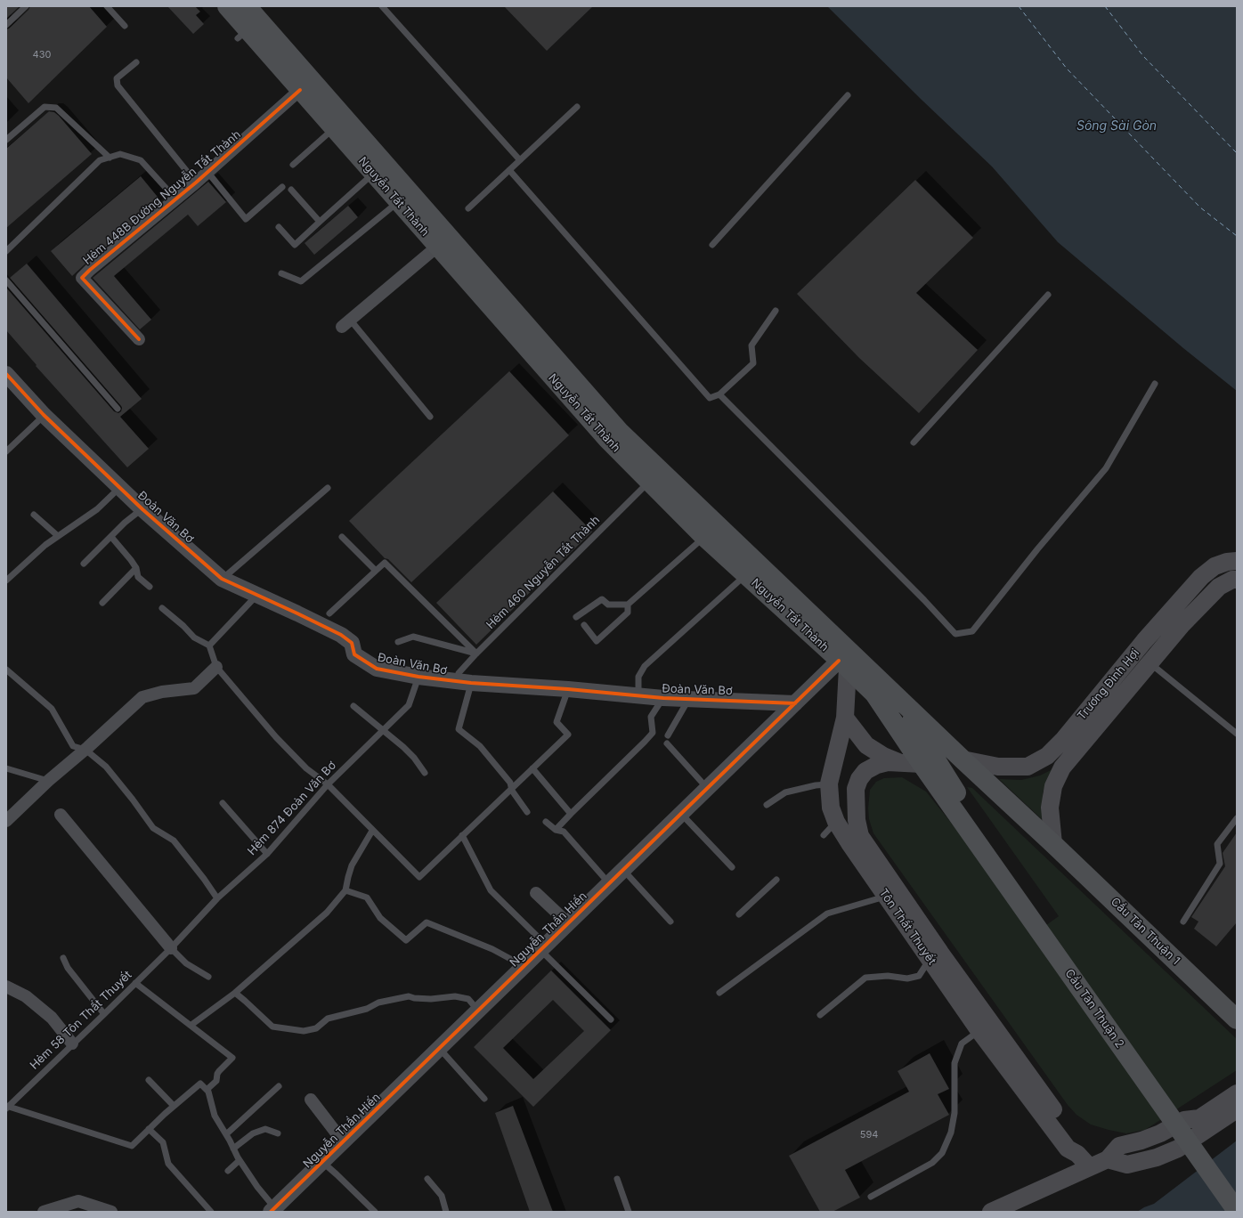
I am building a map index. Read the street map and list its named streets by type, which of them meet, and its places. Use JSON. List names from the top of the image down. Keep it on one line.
{"streets":{"main road":["Nguyễn Tất Thành","Trương Đình Hợi","Tôn Thất Thuyết","Cầu Tân Thuận 1","Cầu Tân Thuận 2"],"street":["Hẻm 448B Đường Nguyễn Tất Thành","Đoàn Văn Bơ","Nguyễn Thần Hiến"],"lane":["Hẻm 460 Nguyễn Tất Thành","Hẻm 874 Đoàn Văn Bơ","Hẻm 58 Tôn Thất Thuyết"]},"crossings":[["Nguyễn Tất Thành","Hẻm 448B Đường Nguyễn Tất Thành"],["Nguyễn Tất Thành","Hẻm 460 Nguyễn Tất Thành"],["Nguyễn Tất Thành","Trương Đình Hợi"],["Nguyễn Tất Thành","Tôn Thất Thuyết"],["Nguyễn Tất Thành","Nguyễn Thần Hiến"],["Nguyễn Tất Thành","Cầu Tân Thuận 1"],["Nguyễn Tất Thành","Cầu Tân Thuận 2"],["Đoàn Văn Bơ","Hẻm 460 Nguyễn Tất Thành"],["Đoàn Văn Bơ","Hẻm 874 Đoàn Văn Bơ"],["Đoàn Văn Bơ","Nguyễn Thần Hiến"],["Trương Đình Hợi","Cầu Tân Thuận 1"],["Hẻm 874 Đoàn Văn Bơ","Hẻm 58 Tôn Thất Thuyết"],["Tôn Thất Thuyết","Nguyễn Thần Hiến"]],"water":["Sông Sài Gòn"],"house_numbers":["430","594"]}
